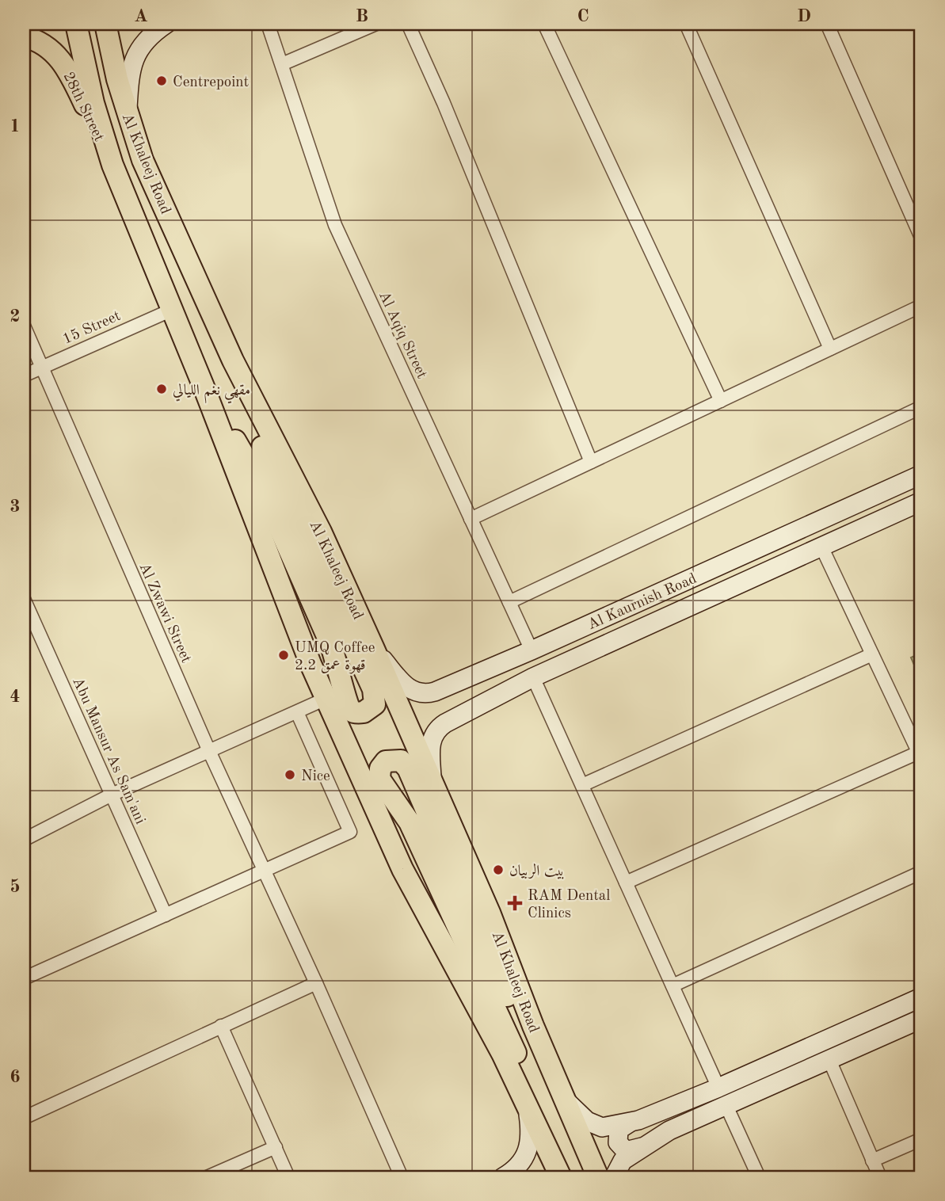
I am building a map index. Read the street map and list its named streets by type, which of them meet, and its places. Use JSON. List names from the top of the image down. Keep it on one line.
{"streets":{"main road":["28th Street","Al Khaleej Road"],"street":["15 Street","Al Aqiq Street","Al Kaurnish Road","Al Zwawi Street","Abu Mansur As Sam'ani"]},"crossings":[["28th Street","Al Khaleej Road"],["Al Khaleej Road","15 Street"],["Al Khaleej Road","Al Kaurnish Road"],["15 Street","Al Zwawi Street"],["Al Aqiq Street","Al Kaurnish Road"]],"places":{"other":["Centrepoint","مقهي نغم الليالي","UMQ Coffee 2.2 قهوة عمق","Nice","بيت الربيان"],"health":["RAM Dental Clinics"]},"grid":{"columns":["A","B","C","D"],"rows":["1","2","3","4","5","6"]}}
